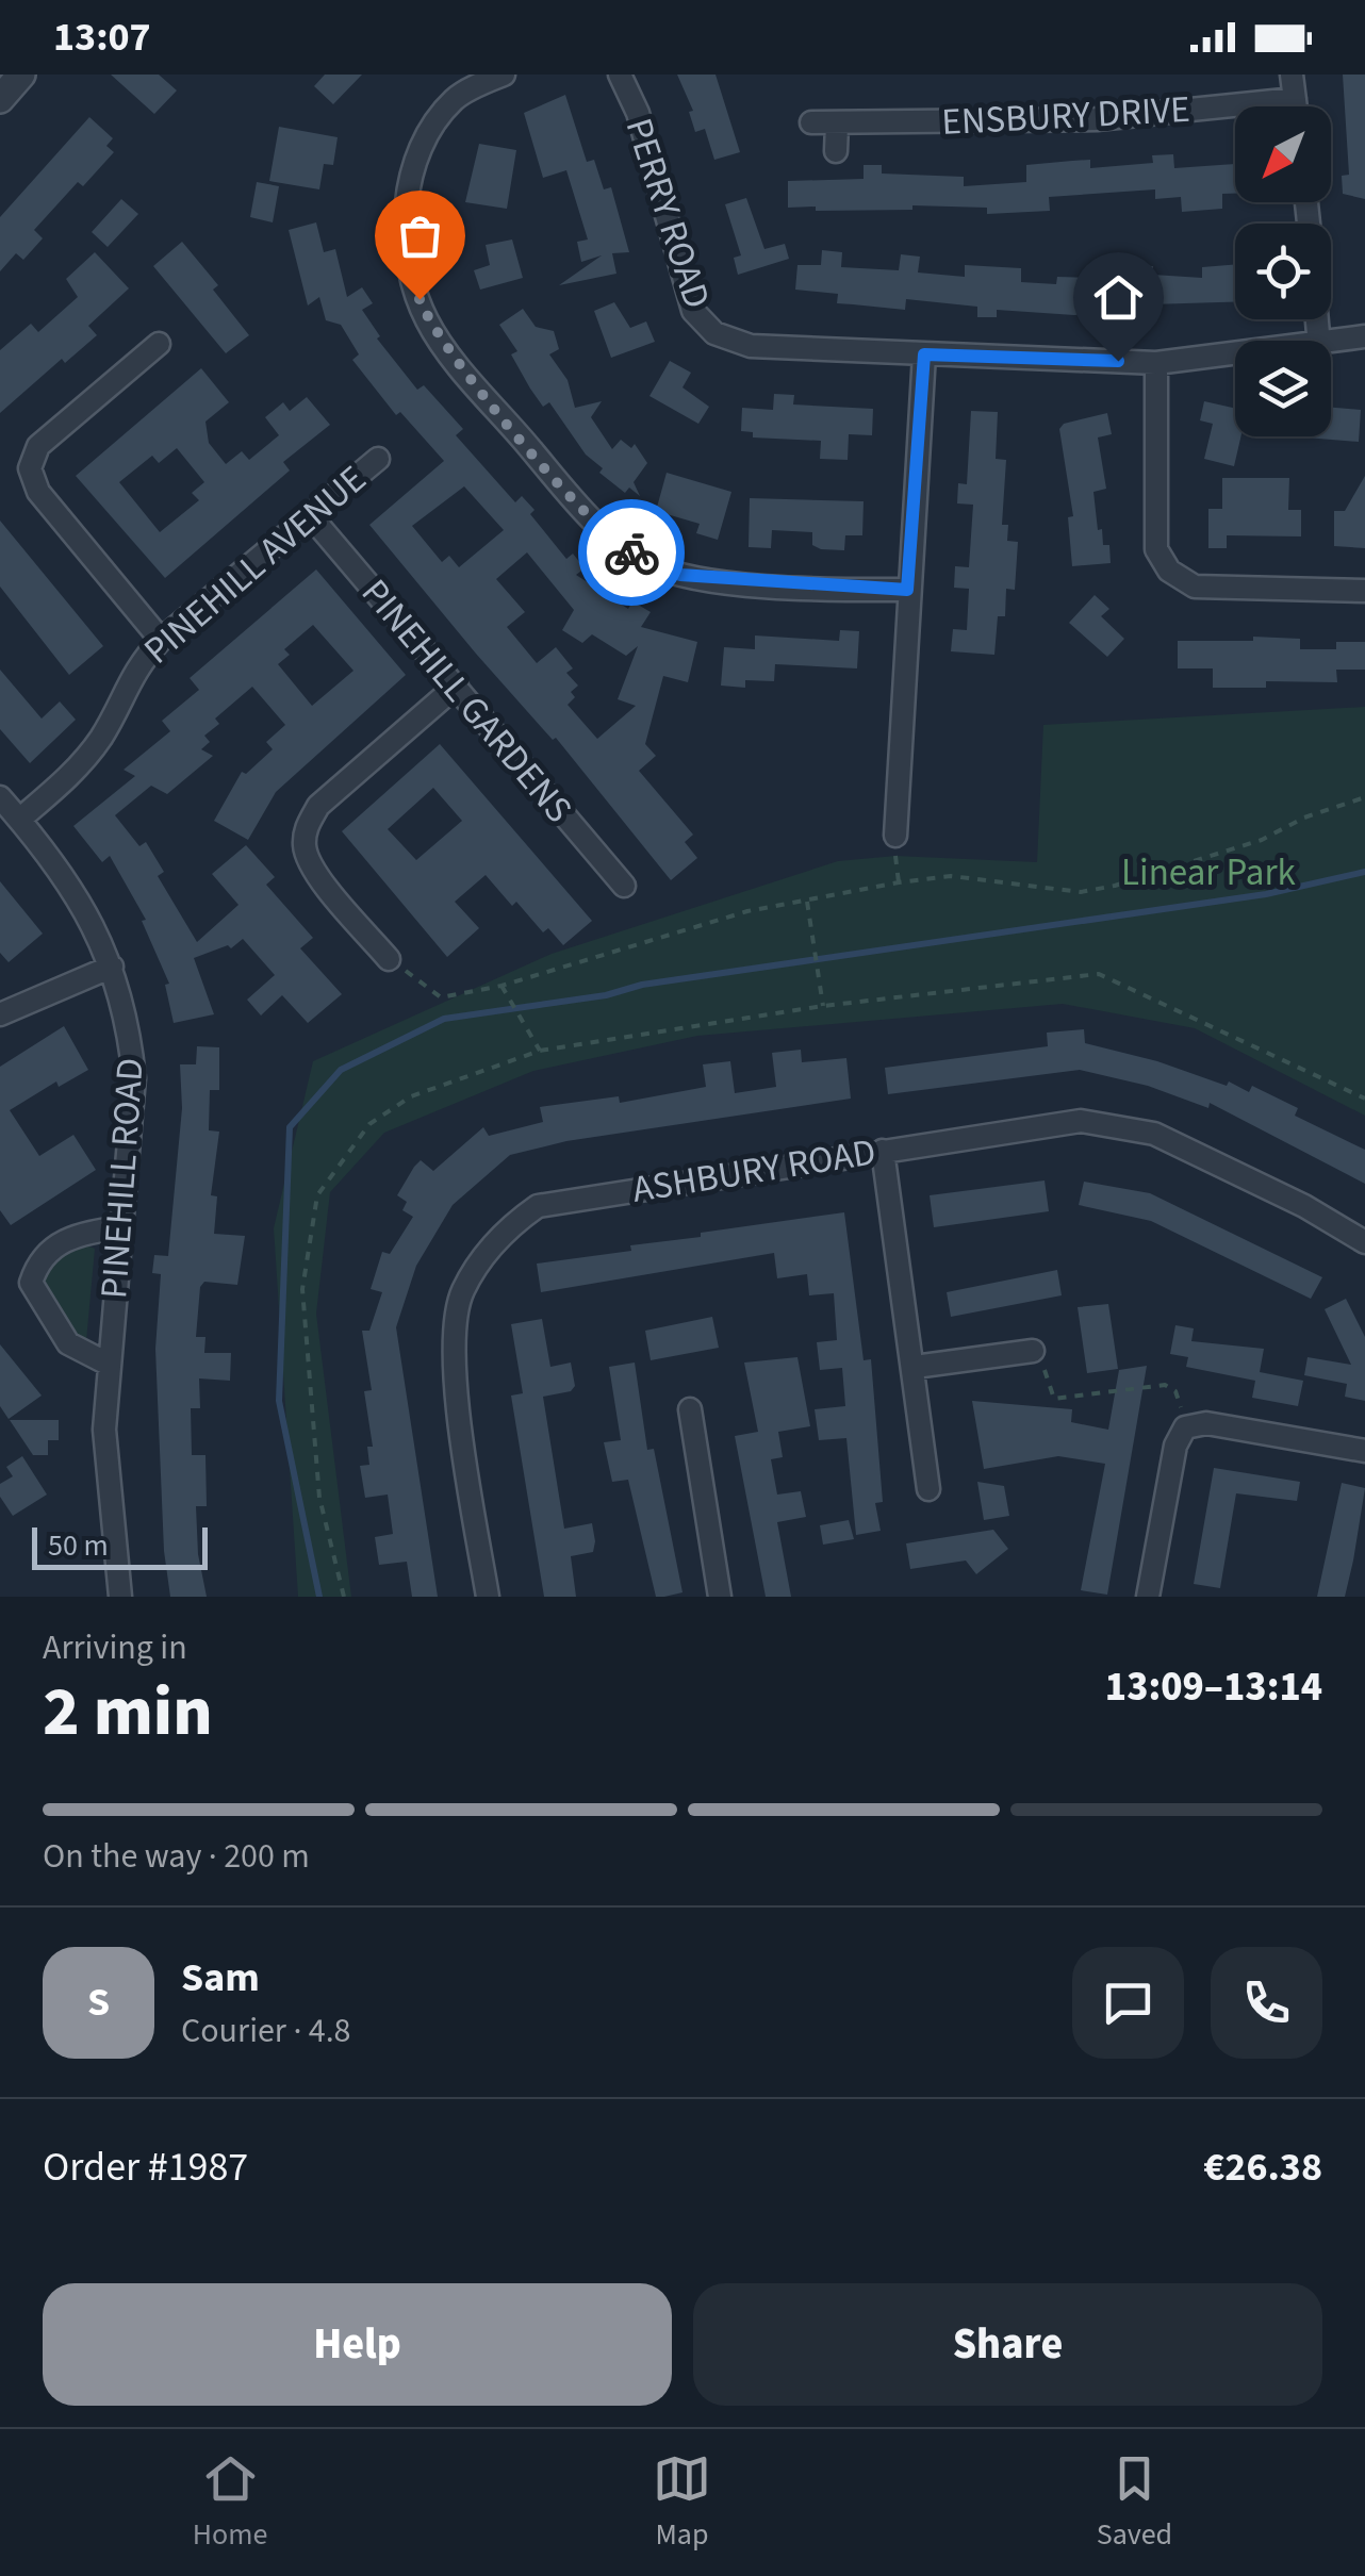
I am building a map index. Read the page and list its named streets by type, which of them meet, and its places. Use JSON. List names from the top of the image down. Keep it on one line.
{"streets":{"street":["ENSBURY DRIVE","PERRY ROAD","PINEHILL AVENUE","PINEHILL GARDENS","ASHBURY ROAD","PINEHILL ROAD"]},"crossings":[["PINEHILL AVENUE","PINEHILL GARDENS"],["PINEHILL AVENUE","PINEHILL ROAD"]],"parks":["Linear Park"],"scale_bar":"50 m","north":"bottom left","page":{"status":"13:07","scale":"50 m","heading":["2 min","Arriving in","13:09–13:14"],"panel":["Sam","Courier · 4.8","Order #1987","€26.38"],"bar":"On the way · 200 m","round":"S","buttons":["Help","Share"],"tabs":["Home","Map","Saved"]}}
